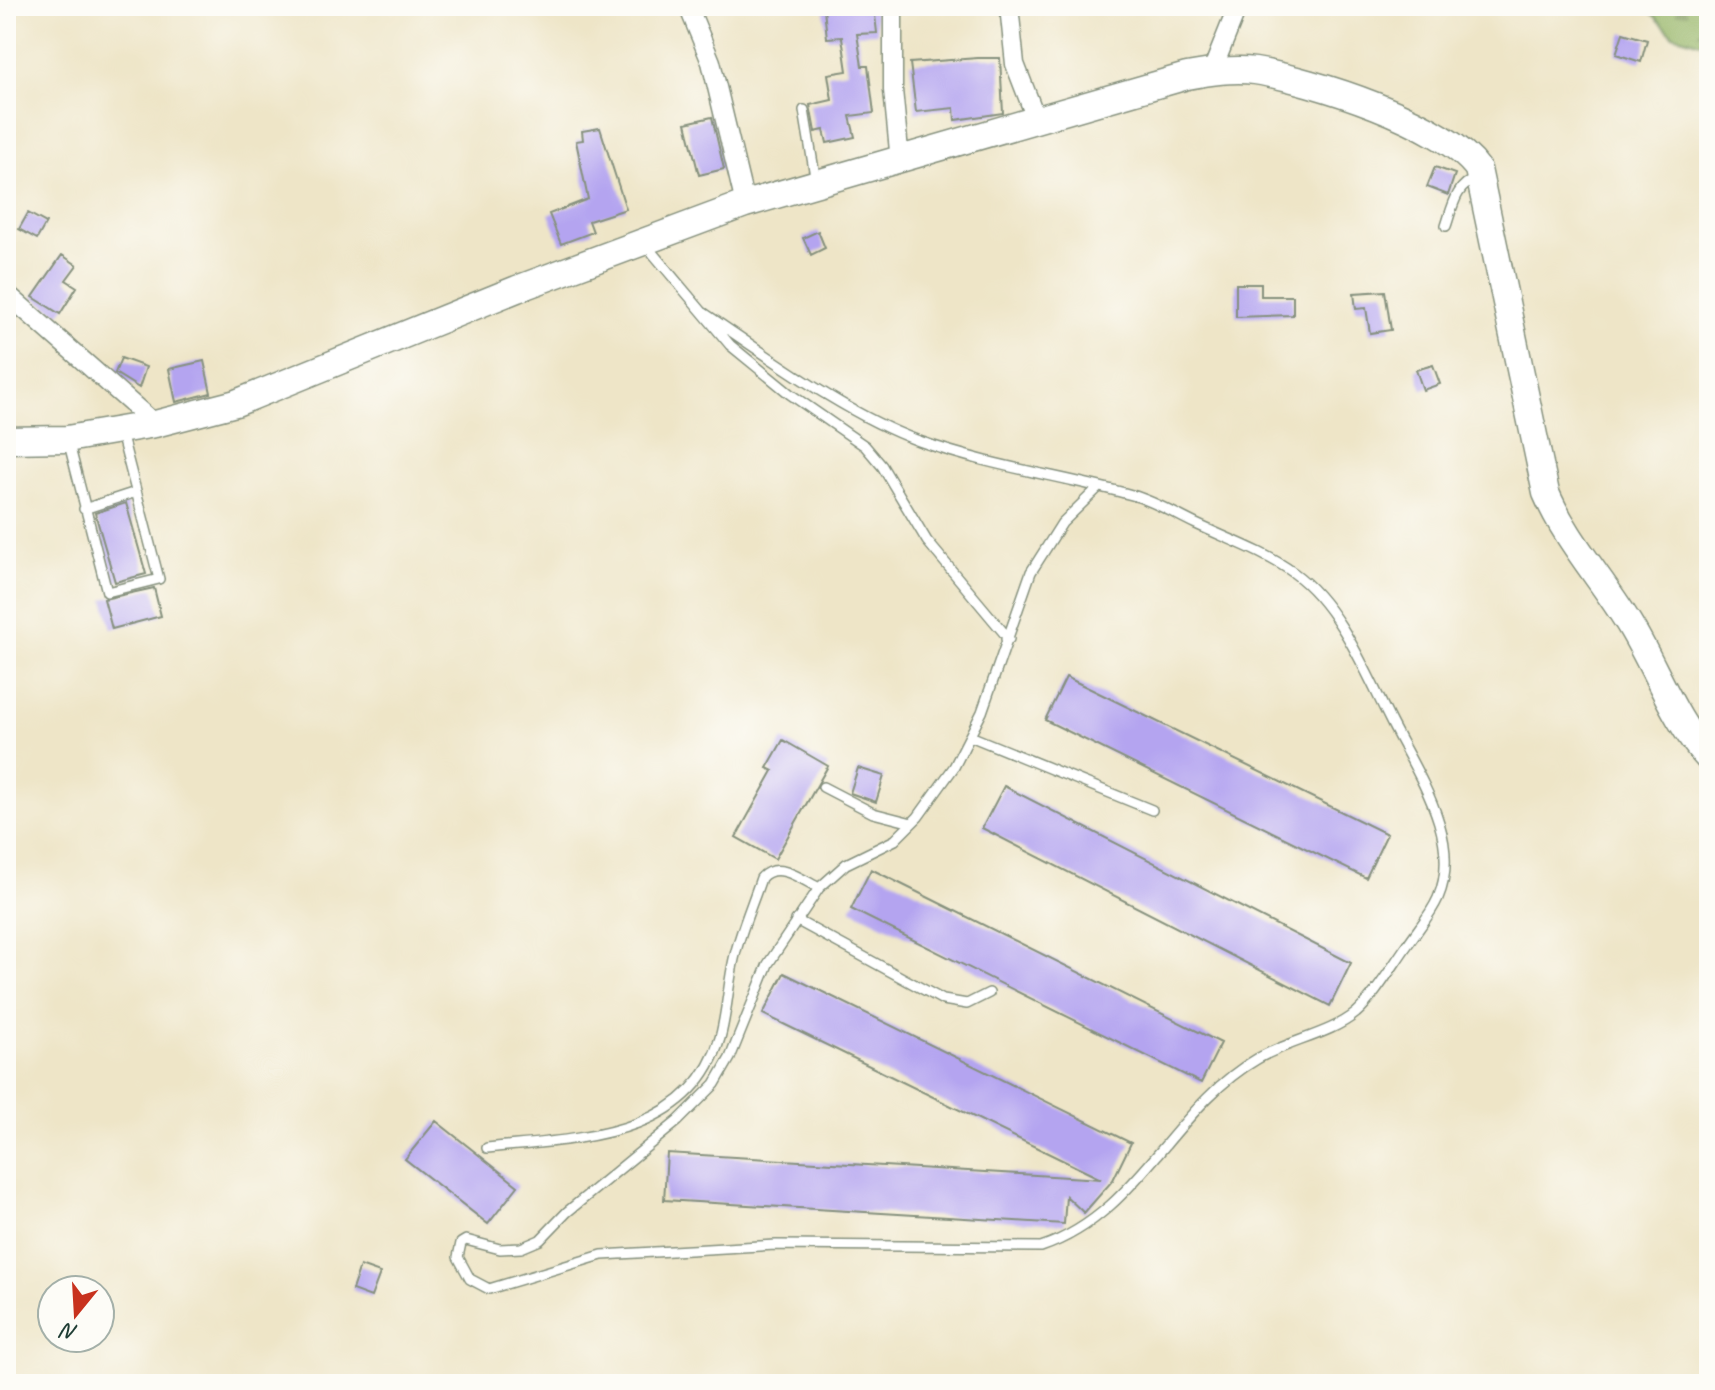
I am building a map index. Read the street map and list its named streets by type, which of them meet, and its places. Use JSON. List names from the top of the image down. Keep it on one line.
{"north":"bottom"}
